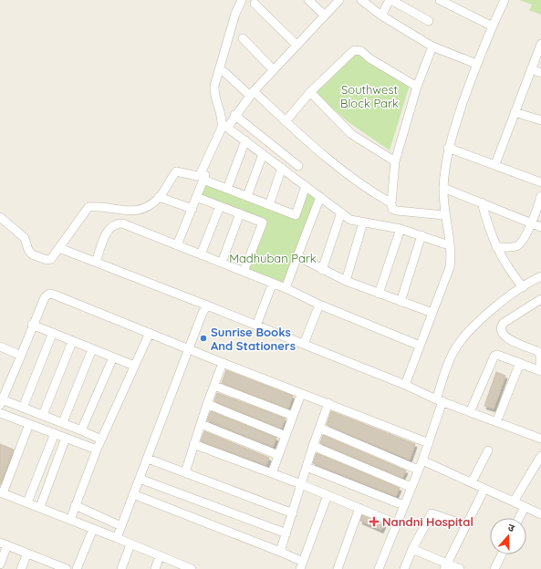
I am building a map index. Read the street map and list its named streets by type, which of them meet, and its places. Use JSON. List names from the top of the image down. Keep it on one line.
{"parks":["Southwest Block Park","Madhuban Park"],"places":{"other":["Sunrise Books And Stationers"],"health":["Nandni Hospital"]},"north":"top"}
